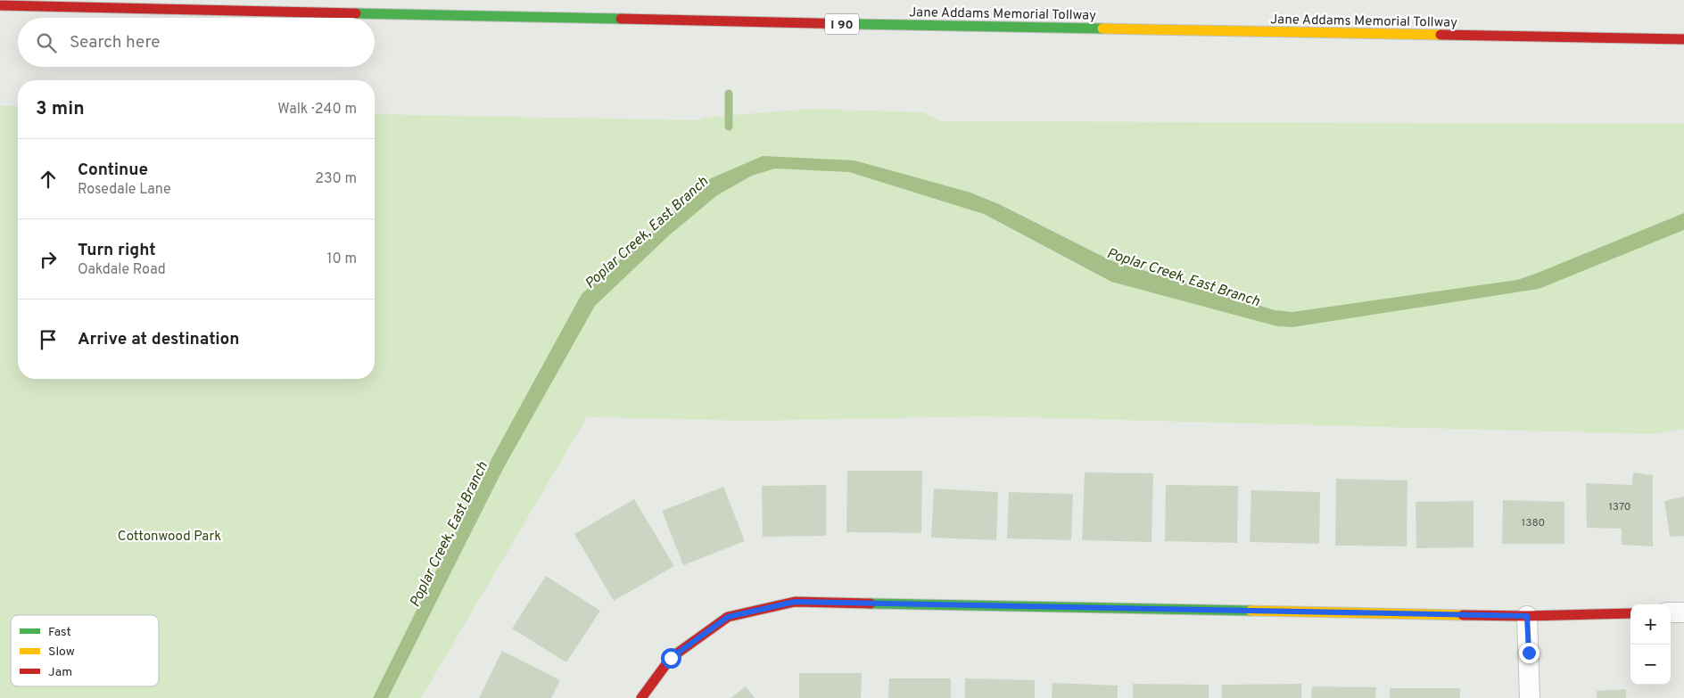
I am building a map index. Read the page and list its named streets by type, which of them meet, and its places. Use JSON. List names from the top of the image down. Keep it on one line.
{"streets":{"main road":["Jane Addams Memorial Tollway","I 90"]},"water":["Poplar Creek, East Branch"],"parks":["Cottonwood Park"],"house_numbers":["1370","1380"],"legend":["Fast","Slow","Jam"],"page":{"search":"Search here","heading":["3 min","Walk · 240 m"],"list":[["Continue","Rosedale Lane","230 m"],["Turn right","Oakdale Road","10 m"],"Arrive at destination"],"map_buttons":["+","−"]}}
